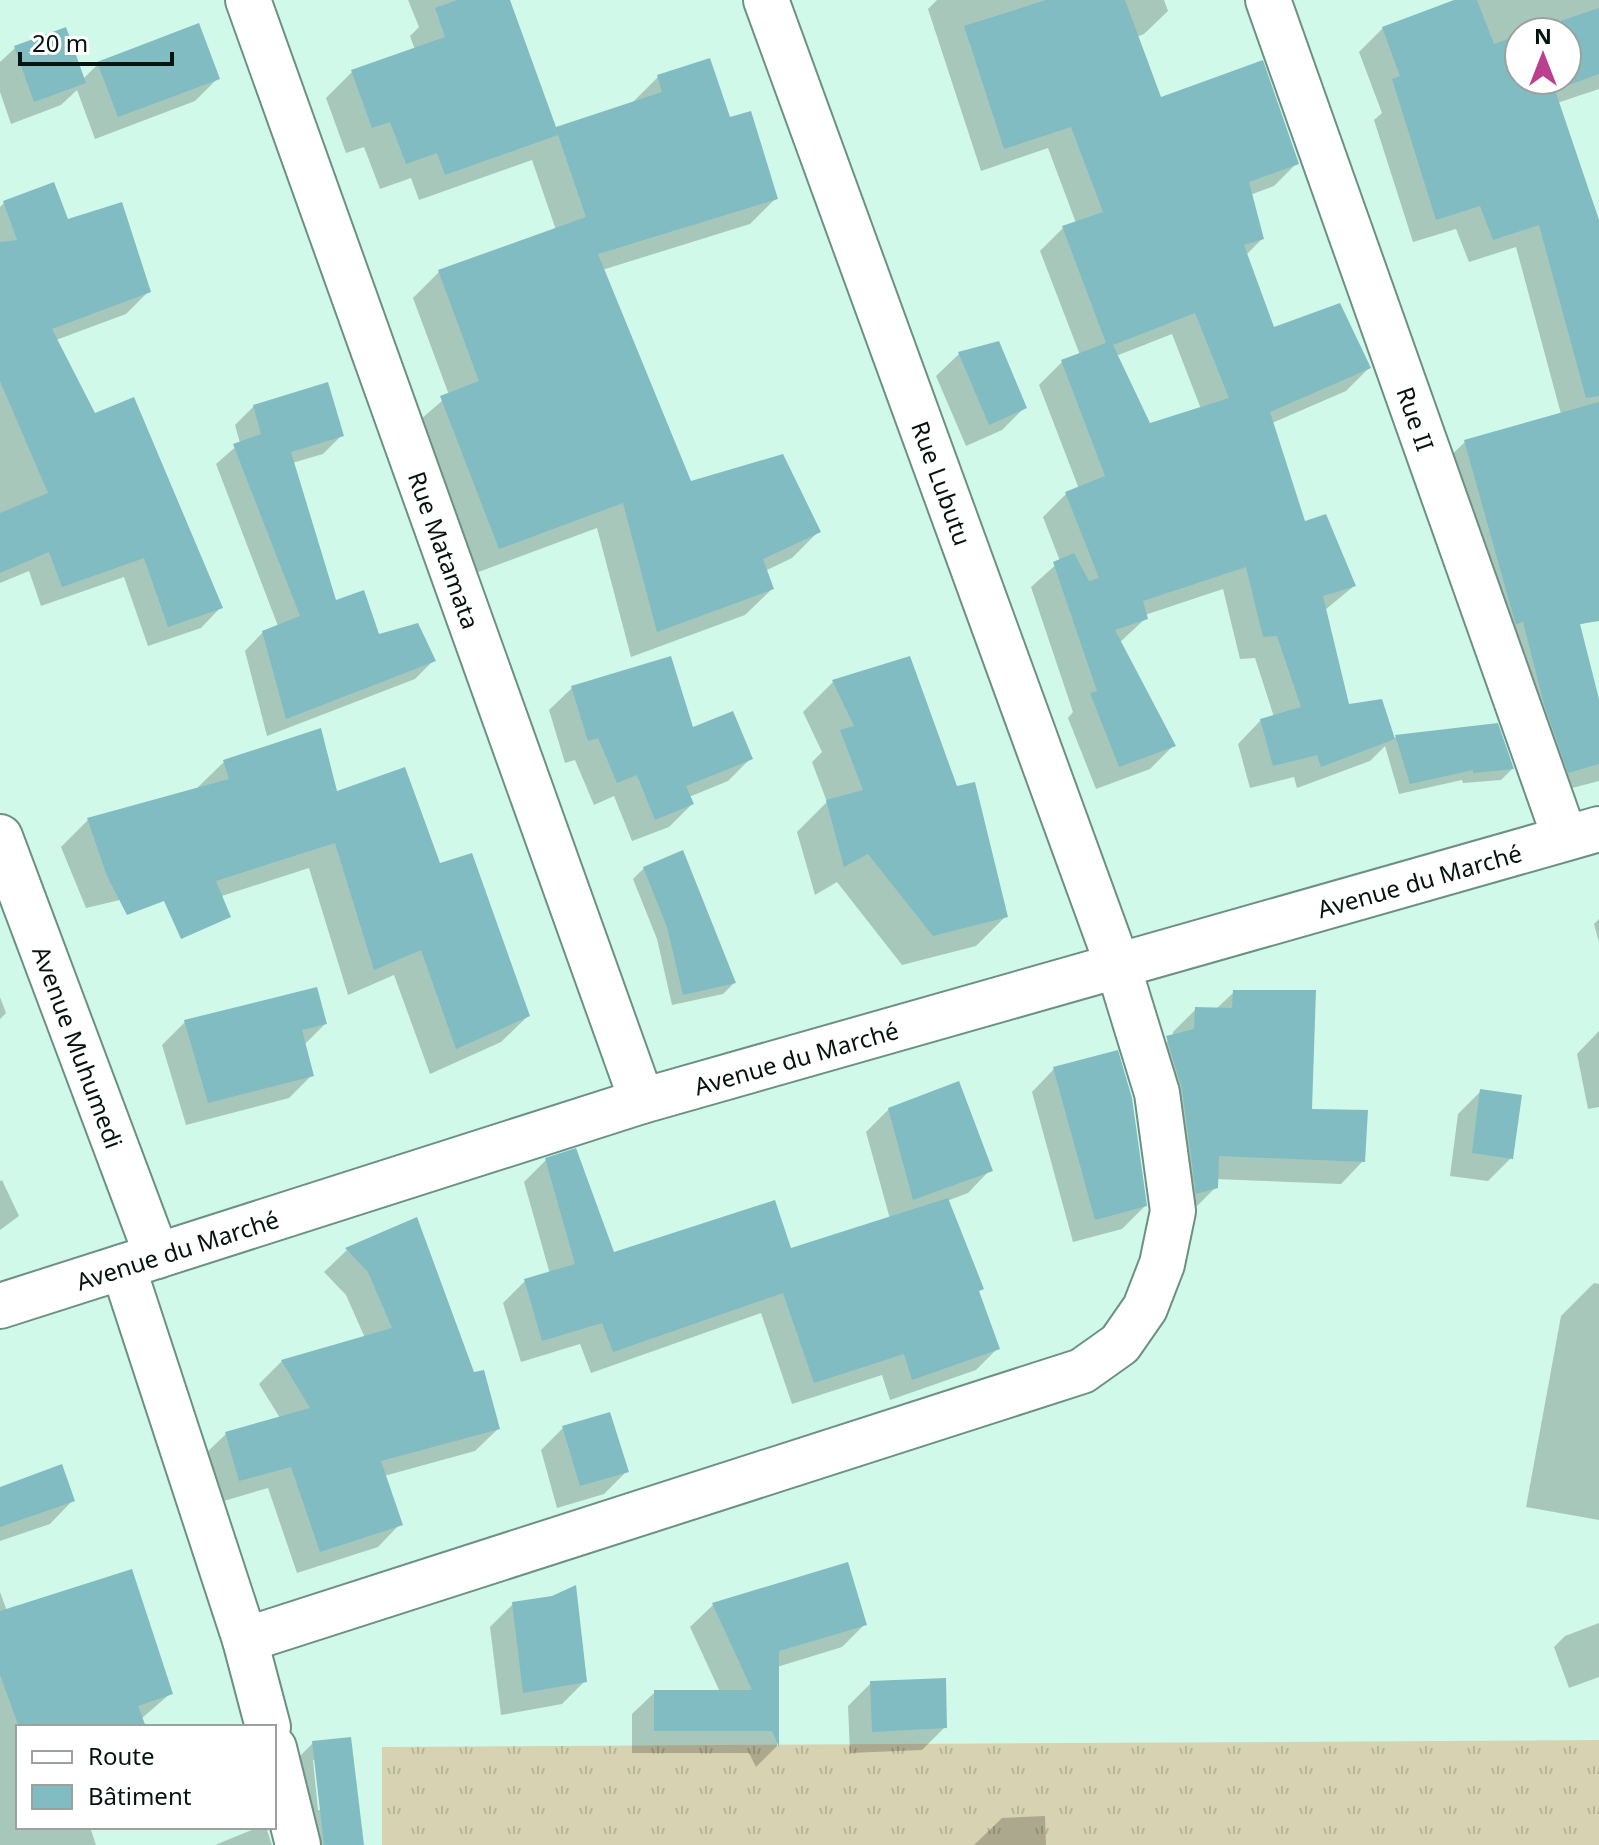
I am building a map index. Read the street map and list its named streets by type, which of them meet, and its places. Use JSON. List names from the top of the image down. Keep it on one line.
{"streets":{"street":["Rue II","Rue Lubutu","Rue Matamata","Avenue du Marché","Avenue Muhumedi"]},"crossings":[["Rue II","Avenue du Marché"],["Rue Lubutu","Avenue du Marché"],["Rue Lubutu","Avenue Muhumedi"],["Rue Matamata","Avenue du Marché"],["Avenue du Marché","Avenue Muhumedi"]],"legend":["Route","Bâtiment"],"scale_bar":"20 m","north":"top"}
